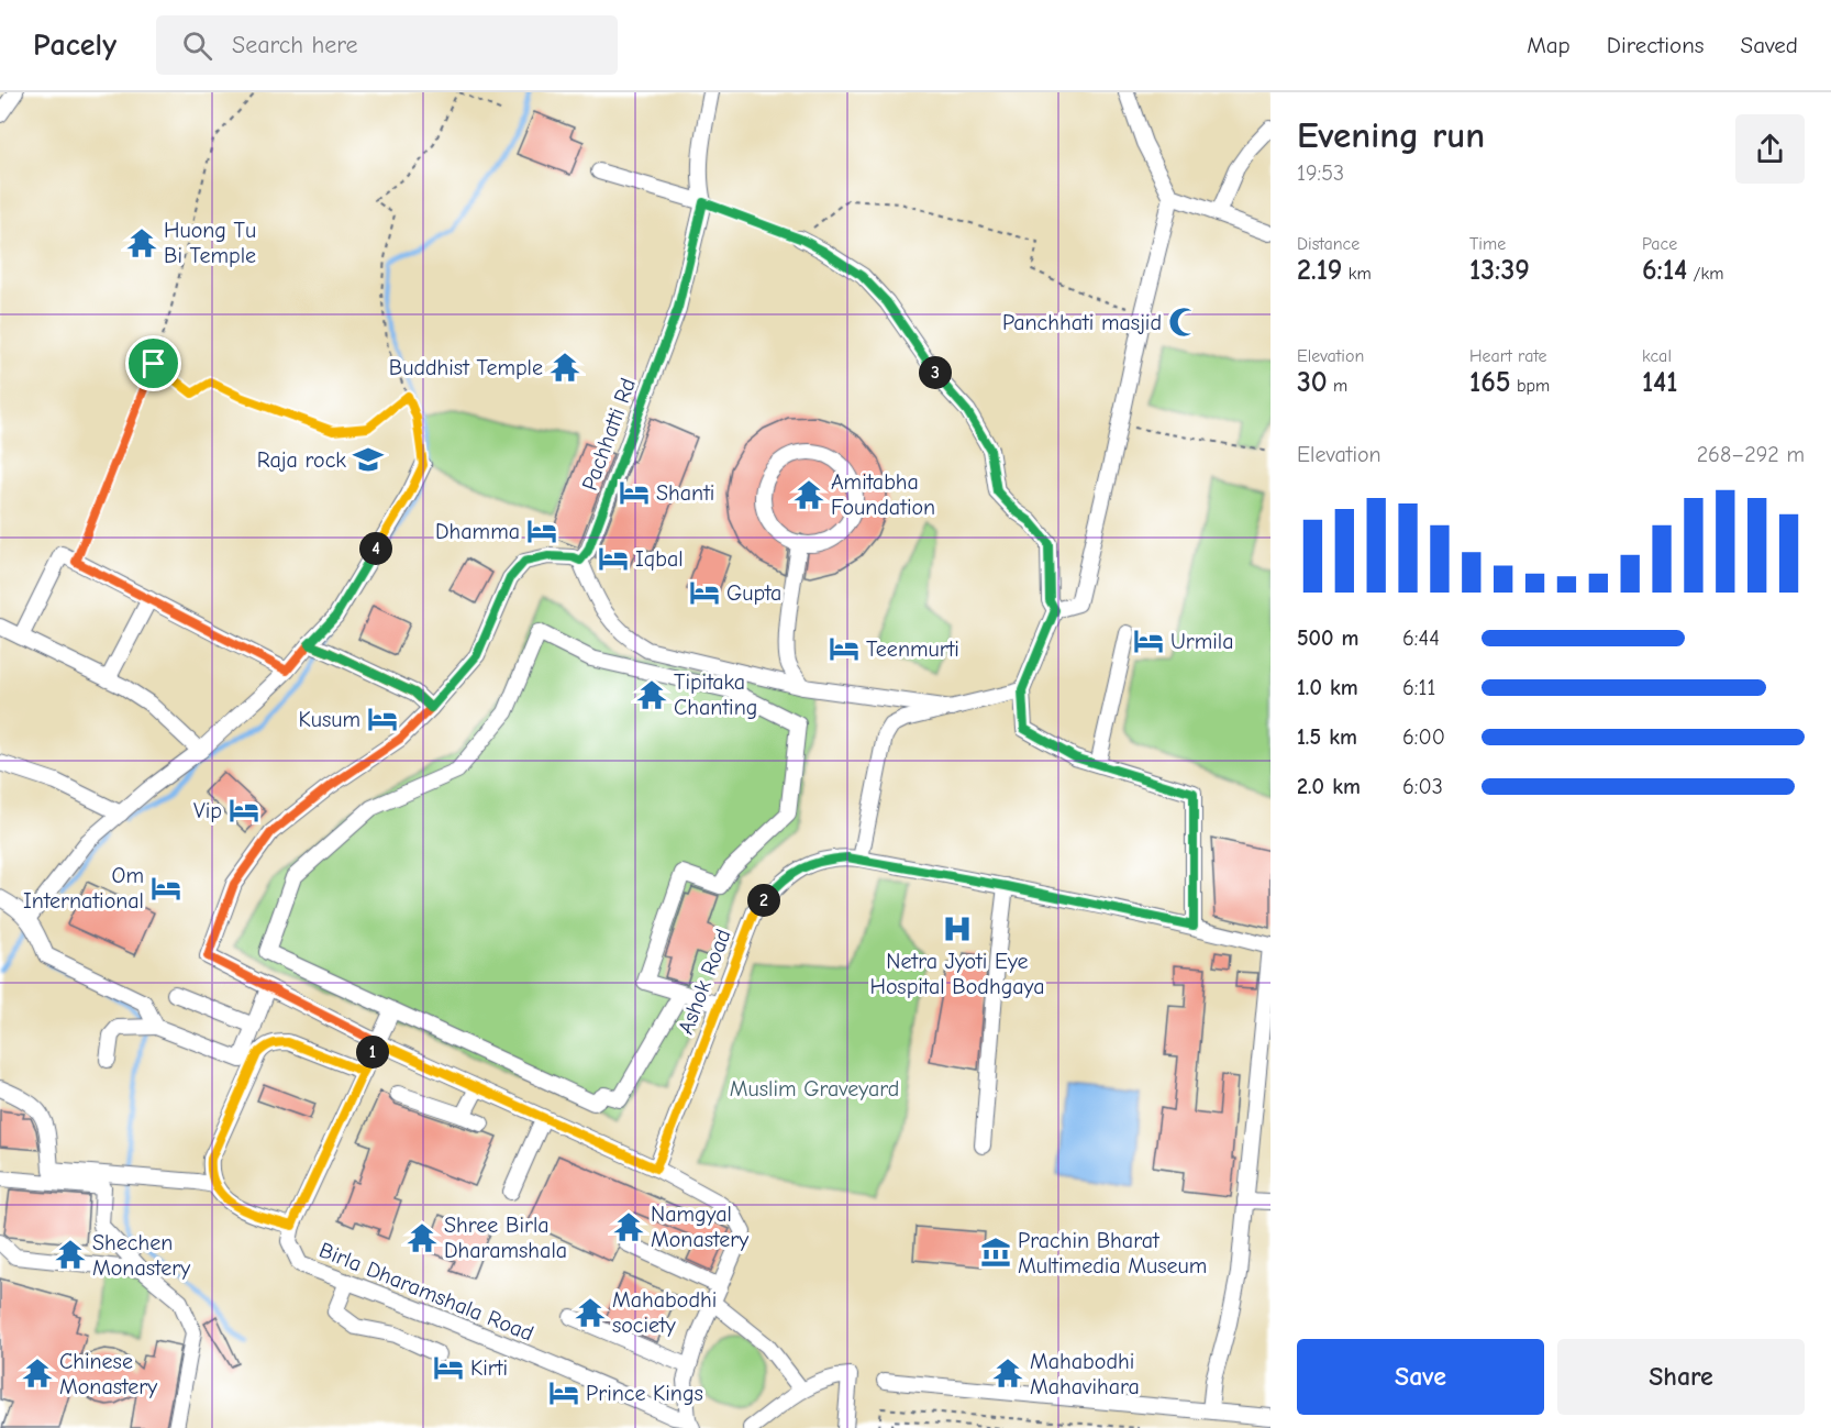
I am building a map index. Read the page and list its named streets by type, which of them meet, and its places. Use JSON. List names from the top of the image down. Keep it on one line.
{"streets":{"street":["Pachhatti Rd","Ashok Road","Birla Dharamshala Road"]},"parks":["Muslim Graveyard"],"places":{"temple":["Huong Tu Bi Temple","Buddhist Temple","Amitabha Foundation","Tipitaka Chanting","Namgyal Monastery","Shree Birla Dharamshala","Shechen Monastery","Mahabodhi society","Chinese Monastery","Mahabodhi Mahavihara"],"mosque":["Panchhati masjid"],"school or university":["Raja rock"],"hotel":["Shanti","Dhamma","Iqbal","Gupta","Urmila","Teenmurti","Kusum","Vip","Om International","Kirti","Prince Kings"],"hospital":["Netra Jyoti Eye Hospital Bodhgaya"],"museum":["Prachin Bharat Multimedia Museum"]},"page":{"header":"Pacely","search":"Search here","nav":["Map","Directions","Saved"],"heading":["Evening run","19:53"],"stats":[["Distance","2.19 km"],["Time","13:39"],["Pace","6:14 /km"],["Elevation","30 m"],["Heart rate","165 bpm"],["kcal","141"]],"pins":["3","4","2","1"],"chart":["Elevation","268–292 m"],"list":[{"name":"500 m","note":"6:44"},{"name":"1.0 km","note":"6:11"},{"name":"1.5 km","note":"6:00"},{"name":"2.0 km","note":"6:03"}],"buttons":["Save","Share"]}}
